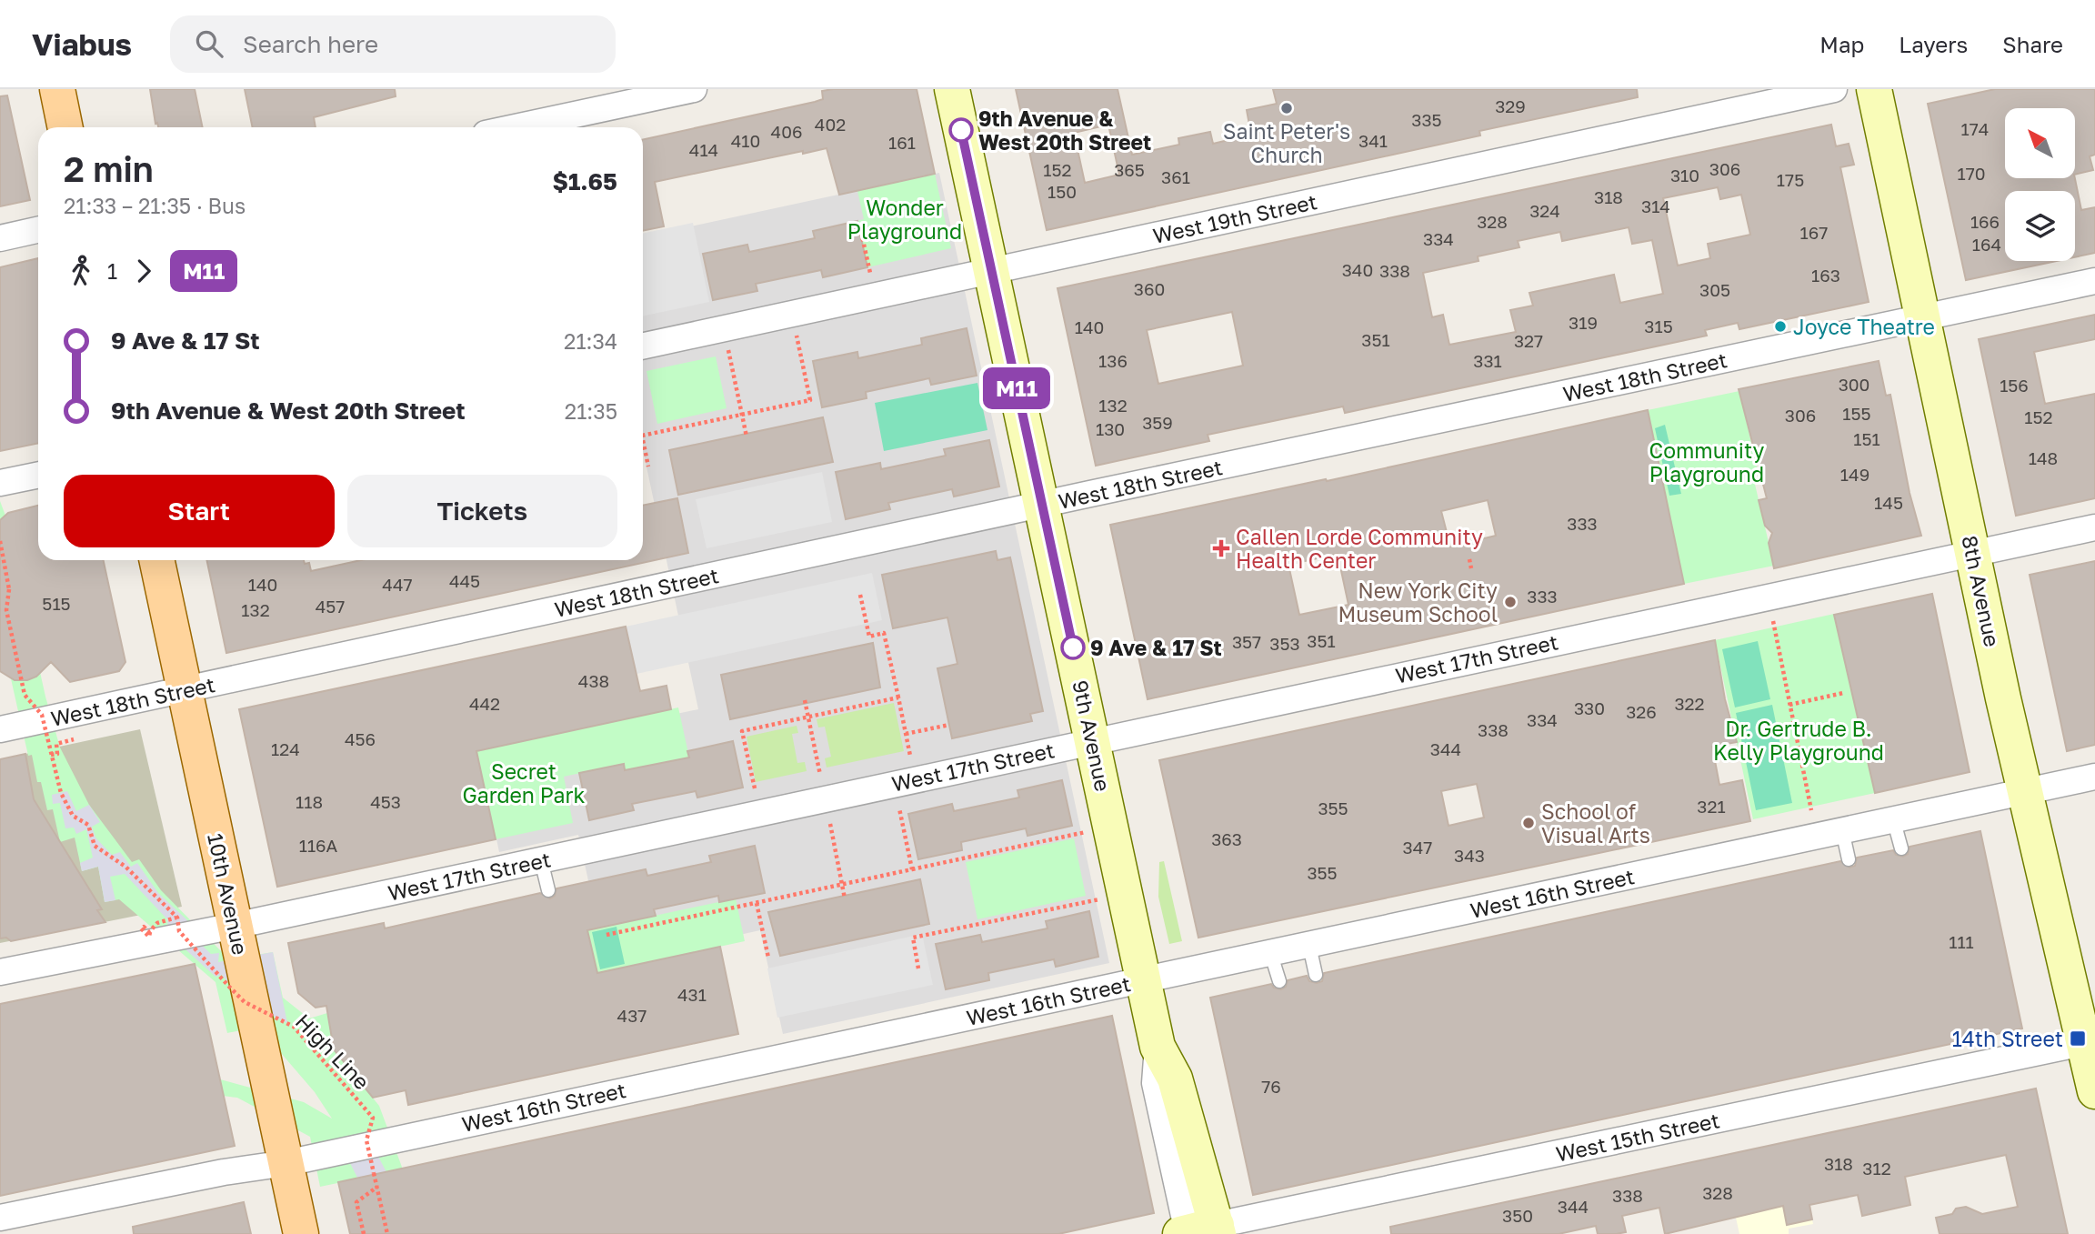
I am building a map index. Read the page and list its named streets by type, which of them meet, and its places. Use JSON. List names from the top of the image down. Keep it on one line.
{"streets":{"main road":["8th Avenue","9th Avenue","10th Avenue"],"street":["West 19th Street","West 18th Street","West 17th Street","West 16th Street","West 15th Street"],"path":["High Line"]},"crossings":[["West 19th Street","9th Avenue"],["West 18th Street","8th Avenue"],["West 18th Street","9th Avenue"],["West 18th Street","10th Avenue"],["8th Avenue","West 17th Street"],["8th Avenue","West 16th Street"],["8th Avenue","West 15th Street"],["West 17th Street","9th Avenue"],["West 17th Street","10th Avenue"],["9th Avenue","West 16th Street"],["9th Avenue","West 15th Street"],["West 16th Street","10th Avenue"]],"parks":["Wonder Playground","Community Playground","Dr. Gertrude B. Kelly Playground","Secret Garden Park"],"places":{"other":["Saint Peter's Church","9th Avenue & West 20th Street","Joyce Theatre","New York City Museum School","9 Ave & 17 St","School of Visual Arts"],"health":["Callen Lorde Community Health Center"],"transit":["14th Street"]},"lines":["bus line M11"],"house_numbers":["329","335","402","174","406","410","341","161","414","306","152","365","170","310","361","175","150","318","314","324","328","166","167","334","164","340","338","163","360","305","319","315","140","351","327","136","331","300","156","132","155","306","152","359","130","151","148","149","145","333","445","140","447","333","515","457","132","351","357","353","438","442","322","330","326","334","338","456","124","344","118","453","321","355","363","116A","347","343","355","111","431","437","76","318","312","328","338","344","350"],"north":"top left","page":{"header":"Viabus","search":"Search here","nav":["Map","Layers","Share"],"on_map":"M11","heading":["2 min","21:33 – 21:35 · Bus","$1.65"],"legs":["1","M11"],"list":[{"name":"9 Ave & 17 St","value":"21:34"},{"name":"9th Avenue & West 20th Street","value":"21:35"}],"buttons":["Start","Tickets"]}}
